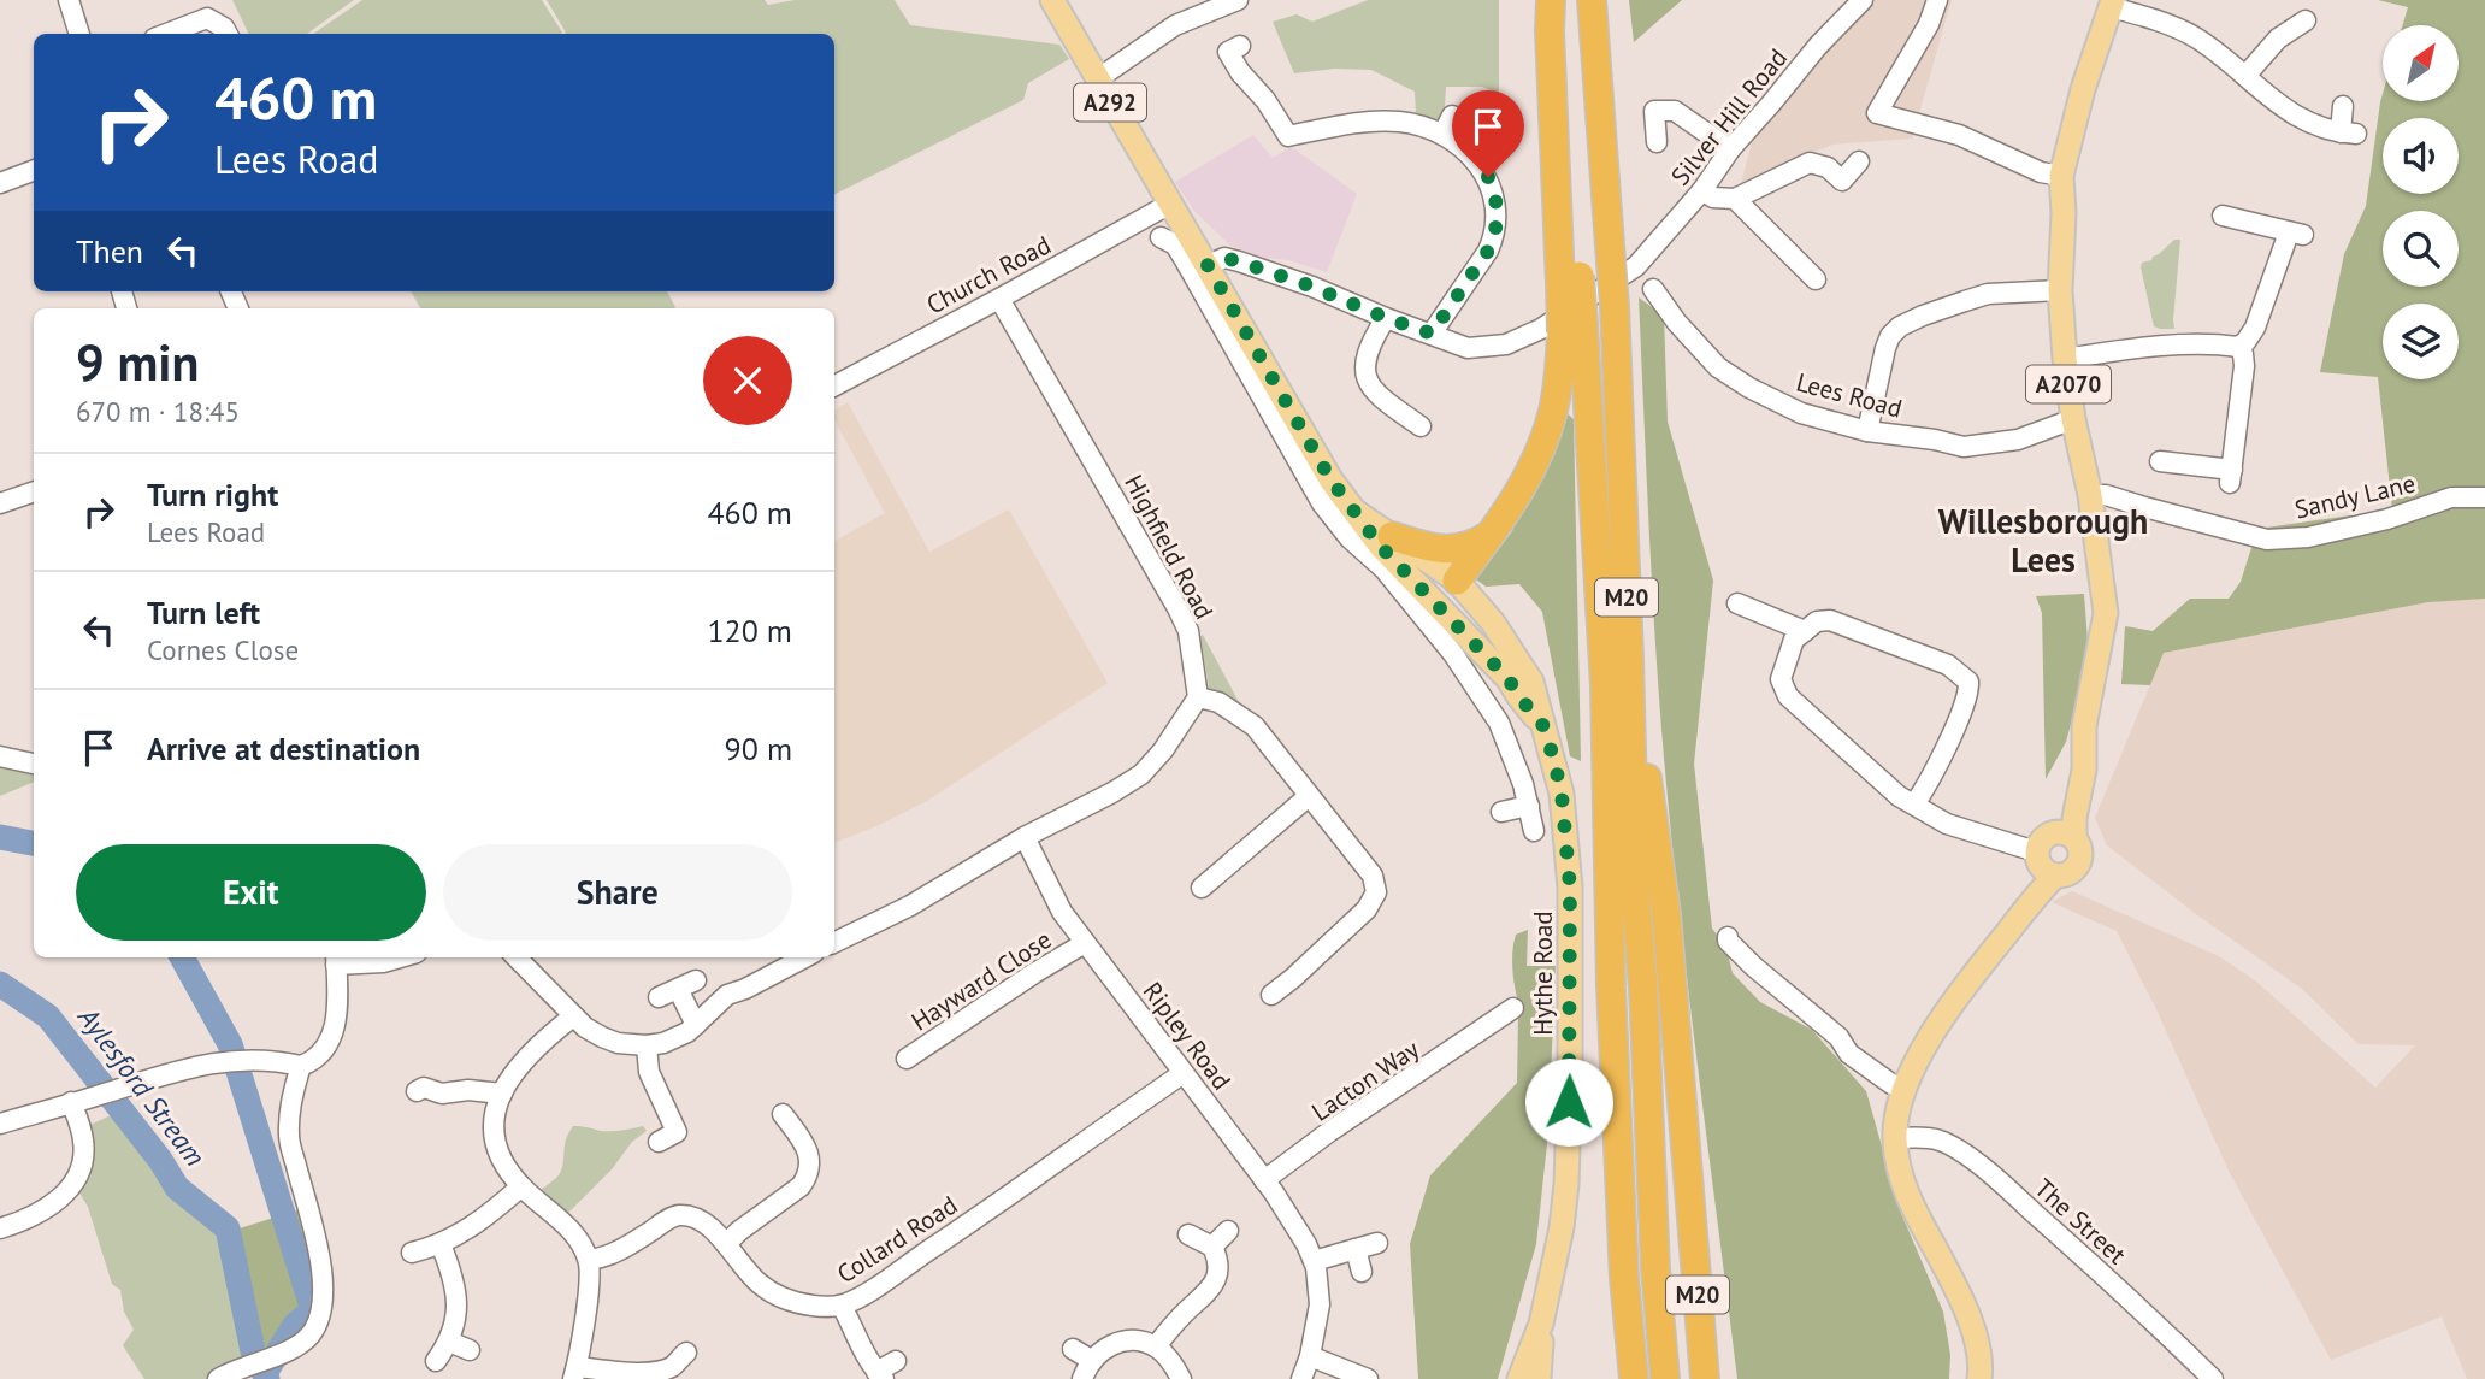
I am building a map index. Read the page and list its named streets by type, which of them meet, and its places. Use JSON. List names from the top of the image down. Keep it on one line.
{"streets":{"highway":["M20"],"main road":["A292","A2070","Hythe Road"],"street":["Silver Hill Road","Church Road","Lees Road","Sandy Lane","Highfield Road","Hayward Close","Ripley Road","Lacton Way","The Street","Collard Road"]},"crossings":[["Silver Hill Road","M20"],["Church Road","Highfield Road"],["Church Road","Hythe Road"],["A2070","Lees Road"],["A2070","Sandy Lane"],["M20","Hythe Road"],["Hayward Close","Ripley Road"],["Ripley Road","Lacton Way"],["Ripley Road","Collard Road"]],"districts":["Willesborough Lees"],"water":["Aylesford Stream"],"north":"top right","page":{"turn":["460 m","Lees Road"],"then":"Then","heading":["9 min","670 m · 18:45"],"list":[{"name":"Turn right","note":"Lees Road","value":"460 m"},{"name":"Turn left","note":"Cornes Close","value":"120 m"},{"name":"Arrive at destination","value":"90 m"}],"buttons":["Exit","Share"]}}
